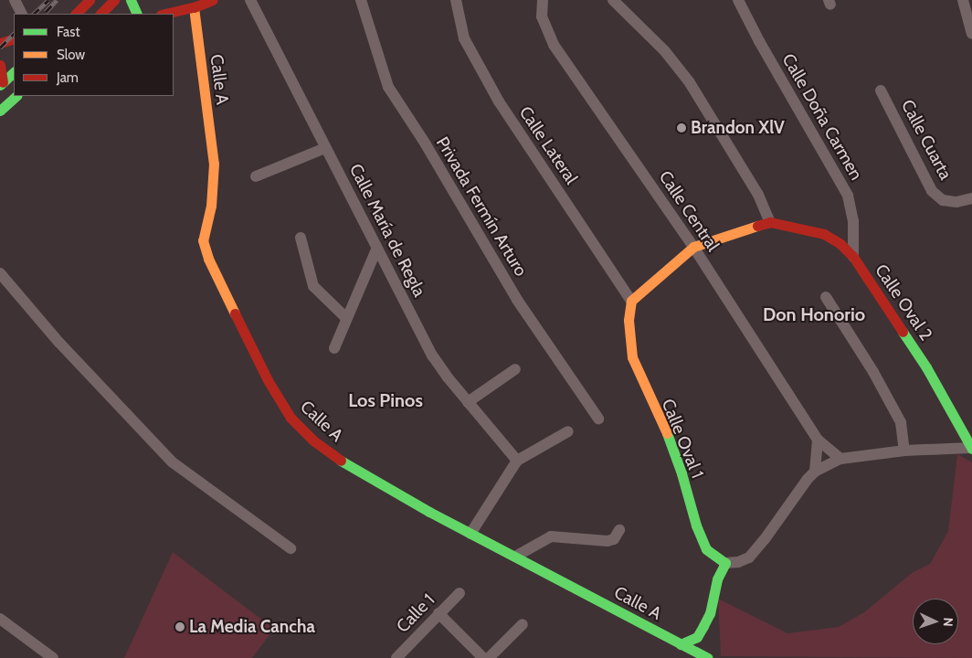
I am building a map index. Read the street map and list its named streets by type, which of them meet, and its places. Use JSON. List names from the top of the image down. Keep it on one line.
{"streets":{"main road":["Calle A","Calle Oval 2","Calle Oval 1"],"street":["Calle Doña Carmen","Calle Cuarta","Calle Lateral","Privada Fermín Arturo","Calle Central","Calle María de Regla","Calle 1"]},"crossings":[["Calle Doña Carmen","Calle Oval 2"],["Calle Lateral","Calle Oval 1"],["Calle Central","Calle Oval 2"]],"districts":["Don Honorio","Los Pinos"],"places":["Brandon XlV","La Media Cancha"],"legend":["Fast","Slow","Jam"],"north":"right"}
